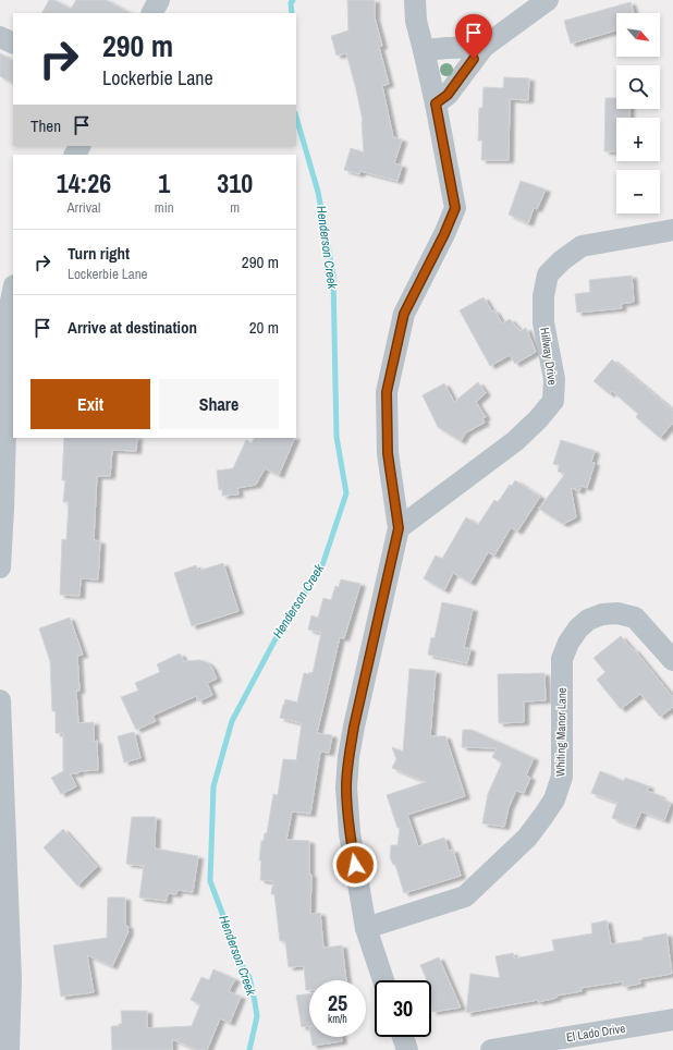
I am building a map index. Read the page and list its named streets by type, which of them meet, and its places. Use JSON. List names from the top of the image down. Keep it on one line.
{"streets":{"street":["Hillway Drive","Whiting Manor Lane","El Lado Drive"]},"water":["Henderson Creek"],"north":"bottom right","page":{"map_buttons":["+","−"],"turn":["290 m","Lockerbie Lane"],"then":"Then","eta":["14:26","Arrival","1","min","310","m"],"list":[{"name":"Turn right","note":"Lockerbie Lane","value":"290 m"},{"name":"Arrive at destination","value":"20 m"}],"buttons":["Exit","Share"],"speed":"25 km/h","limit":"30"}}
